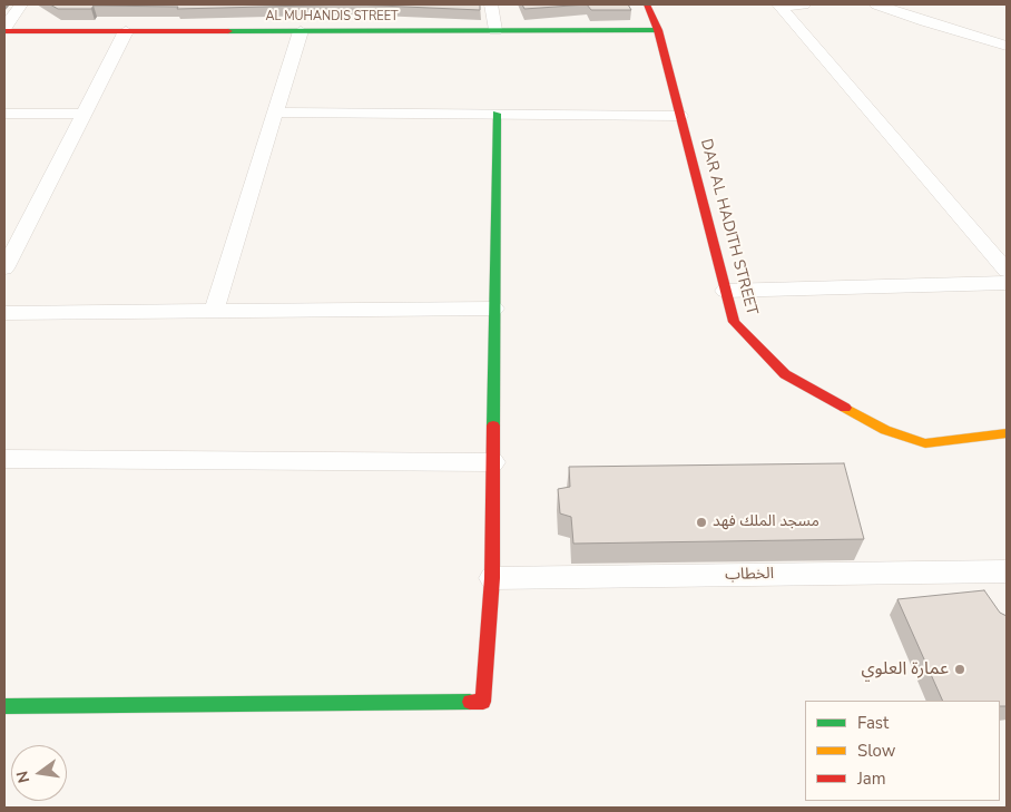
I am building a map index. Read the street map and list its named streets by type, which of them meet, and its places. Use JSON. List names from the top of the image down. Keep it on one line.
{"streets":{"street":["AL MUHANDIS STREET","DAR AL HADITH STREET","الخطاب"]},"crossings":[["AL MUHANDIS STREET","DAR AL HADITH STREET"]],"places":["مسجد الملك فهد","عمارة العلوي"],"legend":["Fast","Slow","Jam"],"north":"left"}
